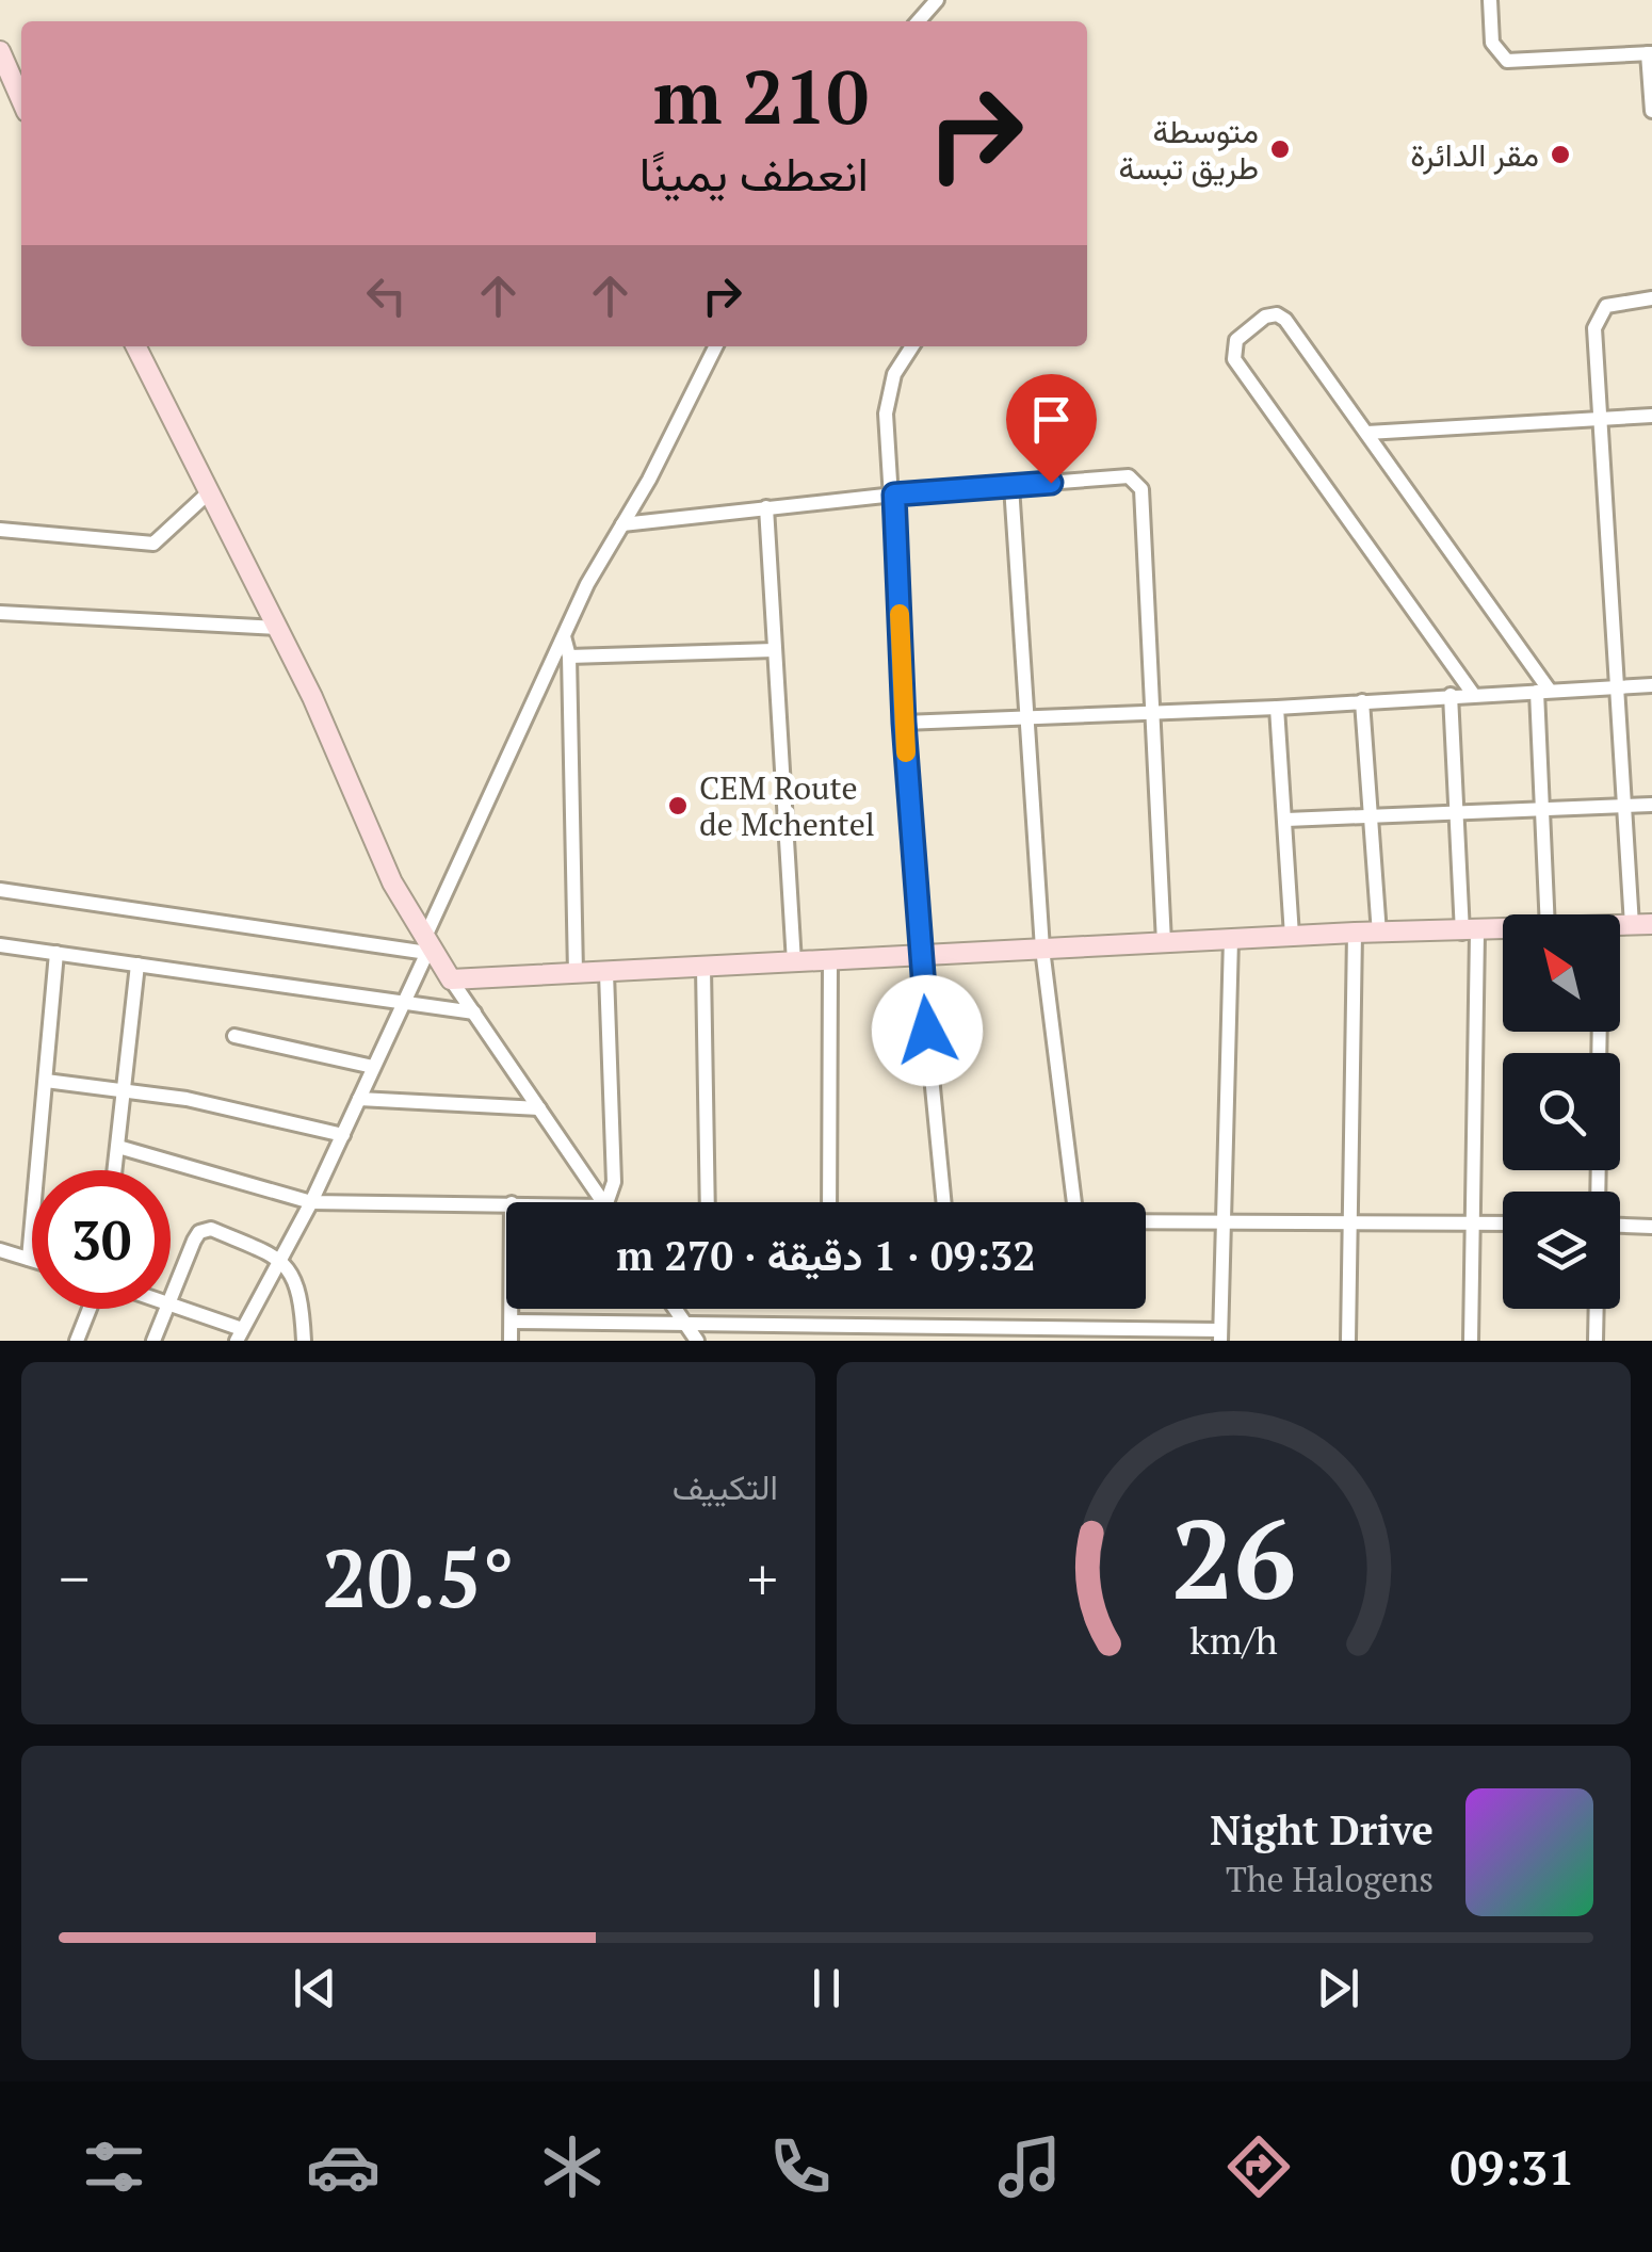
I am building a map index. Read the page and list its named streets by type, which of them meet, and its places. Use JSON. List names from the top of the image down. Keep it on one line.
{"places":["متوسطة طريق تبسة","مقر الدائرة","CEM Route de Mchentel"],"north":"top left","page":{"turn":["210 m","انعطف يمينًا"],"limit":"30","trip":"09:32 · 1 دقيقة · 270 m","tile":"التكييف","heat":["−","20.5°","+"],"song":["Night Drive","The Halogens"],"tabs":"09:31","gauge":["26","km/h"]}}
